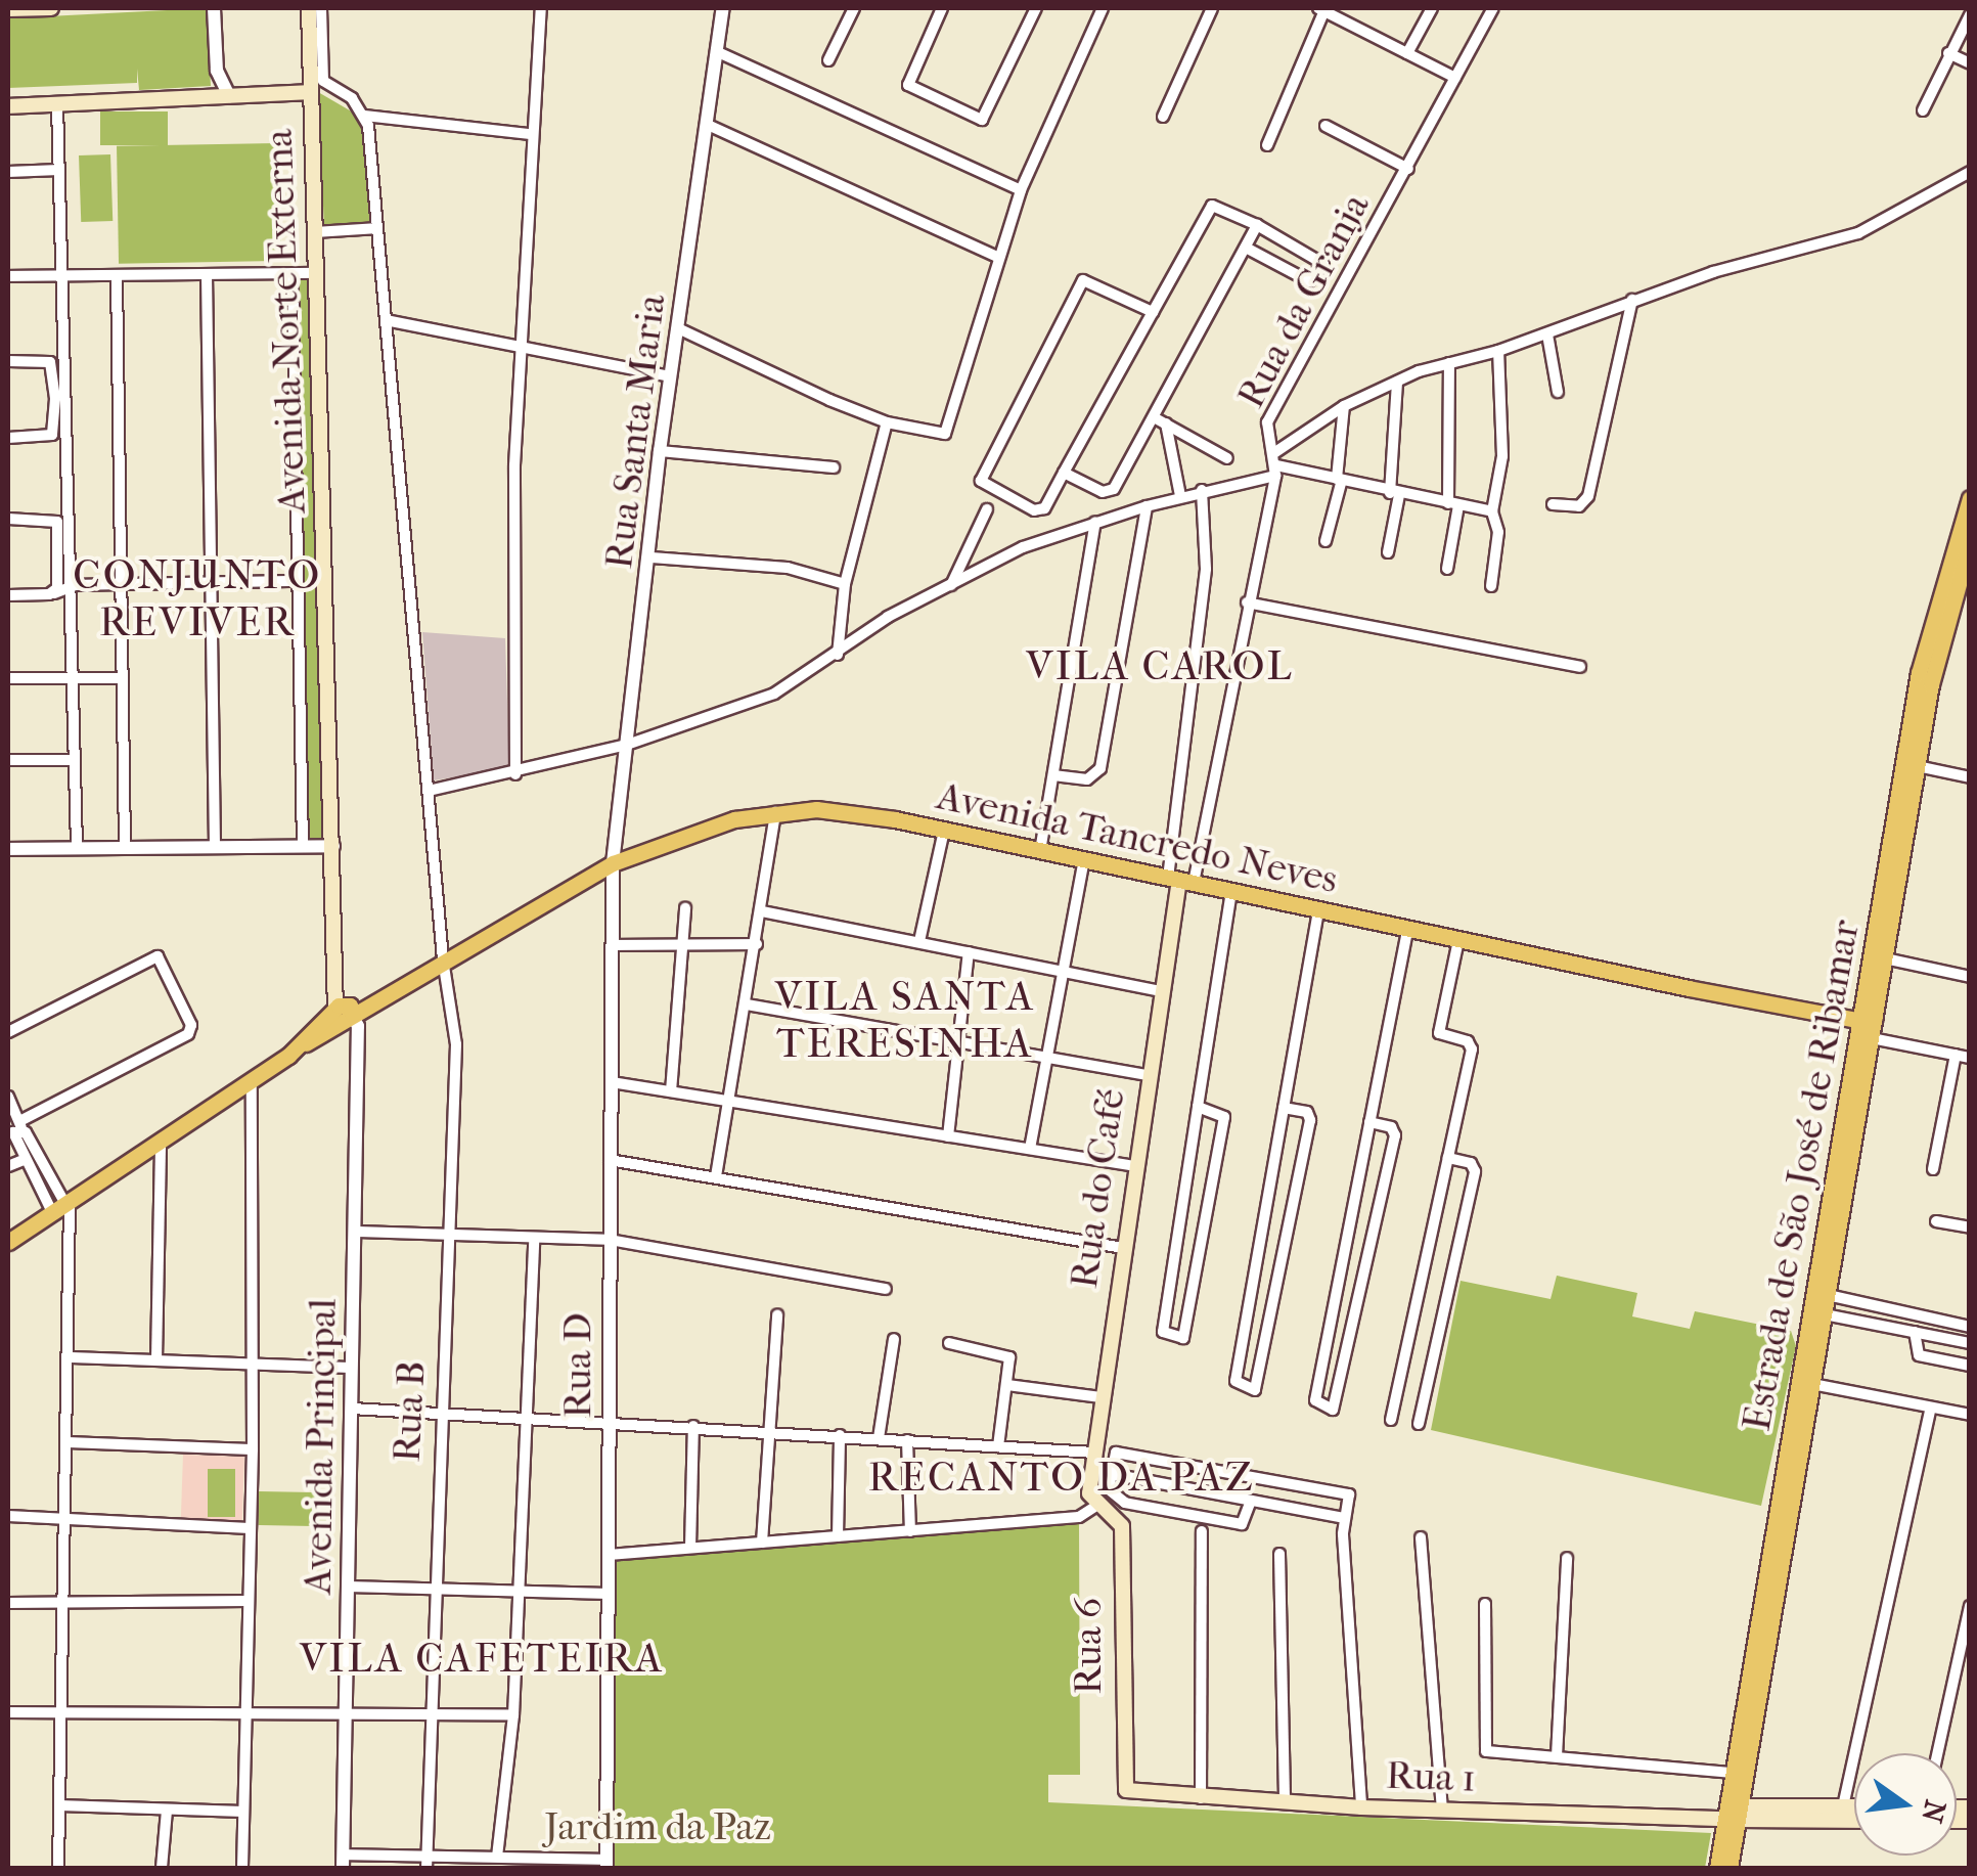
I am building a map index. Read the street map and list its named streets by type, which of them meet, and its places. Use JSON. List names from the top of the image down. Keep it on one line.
{"streets":{"main road":["Avenida Norte Externa","Avenida Tancredo Neves","Estrada de São José de Ribamar","Rua do Café","Rua 6","Rua 1"],"street":["Rua da Granja","Rua Santa Maria","Rua D","Rua B","Avenida Principal"]},"crossings":[["Rua da Granja","Avenida Tancredo Neves"],["Rua da Granja","Rua do Café"],["Avenida Norte Externa","Avenida Tancredo Neves"],["Avenida Norte Externa","Avenida Principal"],["Rua Santa Maria","Avenida Tancredo Neves"],["Rua Santa Maria","Rua D"],["Avenida Tancredo Neves","Estrada de São José de Ribamar"],["Avenida Tancredo Neves","Rua do Café"],["Avenida Tancredo Neves","Rua D"],["Avenida Tancredo Neves","Rua B"],["Avenida Tancredo Neves","Avenida Principal"],["Estrada de São José de Ribamar","Rua 1"],["Rua do Café","Rua 6"],["Rua 6","Rua 1"]],"districts":["CONJUNTO REVIVER","VILA CAROL","VILA SANTA TERESINHA","RECANTO DA PAZ","VILA CAFETEIRA"],"parks":["Jardim da Paz"],"north":"right"}
